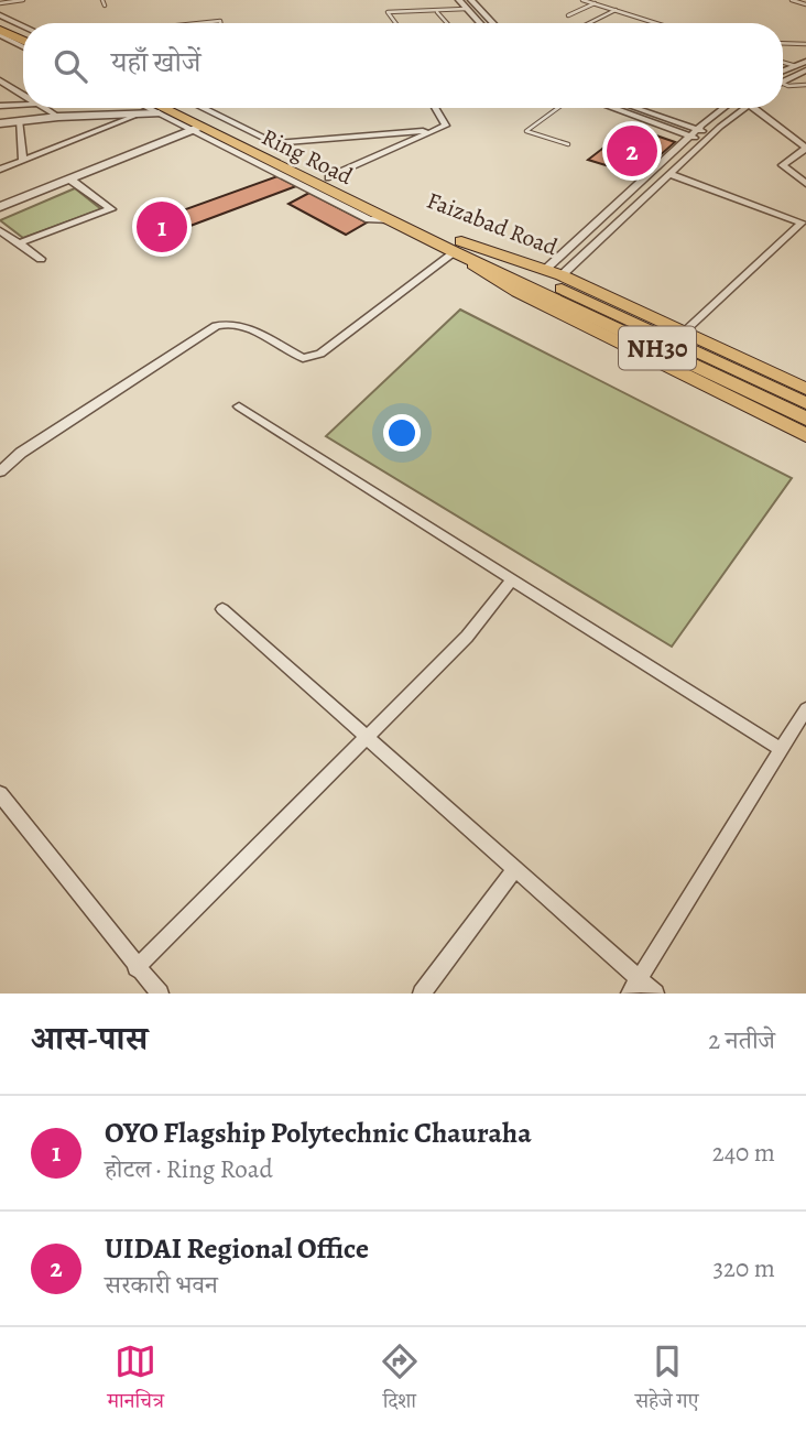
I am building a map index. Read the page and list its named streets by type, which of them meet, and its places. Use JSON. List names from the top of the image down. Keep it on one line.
{"streets":{"main road":["Ring Road","Faizabad Road","NH30"]},"crossings":[["Ring Road","Faizabad Road"],["Ring Road","NH30"],["Faizabad Road","NH30"]],"page":{"search":"यहाँ खोजें","pins":["2","1"],"heading":["आस-पास","2 नतीजे"],"list":[{"mark":"1","name":"OYO Flagship Polytechnic Chauraha","note":"होटल · Ring Road","value":"240 m"},{"mark":"2","name":"UIDAI Regional Office","note":"सरकारी भवन","value":"320 m"}],"nav":["मानचित्र","दिशा","सहेजे गए"]}}
